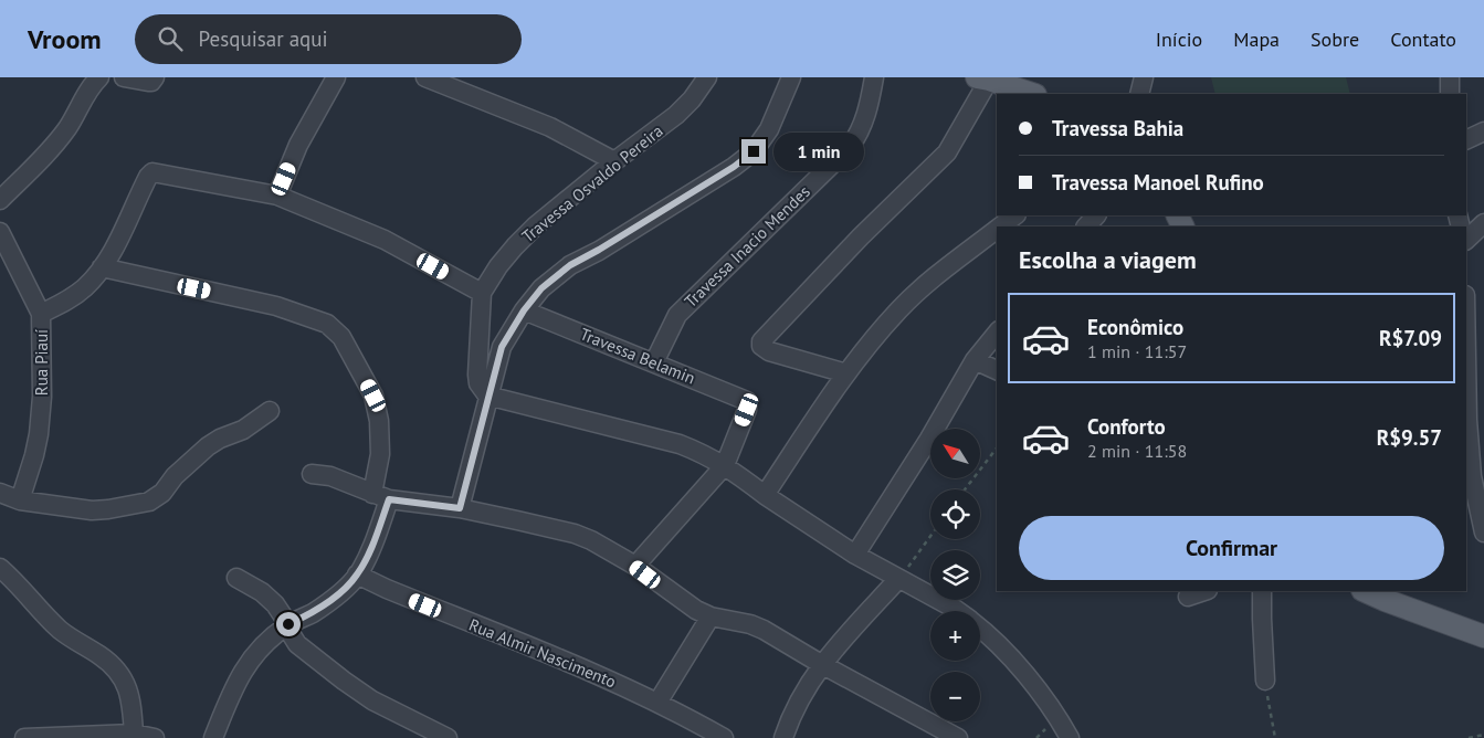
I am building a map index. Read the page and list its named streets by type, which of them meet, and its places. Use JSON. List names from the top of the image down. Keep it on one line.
{"streets":{"street":["Travessa Osvaldo Pereira","Travessa Inacio Mendes","Travessa Belamin","Rua Piauí","Rua Almir Nascimento"]},"crossings":[["Travessa Inacio Mendes","Travessa Belamin"]],"north":"top left","page":{"header":"Vroom","search":"Pesquisar aqui","nav":["Início","Mapa","Sobre","Contato"],"banner":["Travessa Bahia","Travessa Manoel Rufino"],"bubble":"1 min","heading":"Escolha a viagem","list":[{"name":"Econômico","note":"1 min · 11:57","value":"R$7.09"},{"name":"Conforto","note":"2 min · 11:58","value":"R$9.57"}],"map_buttons":["+","−"],"buttons":"Confirmar"}}
